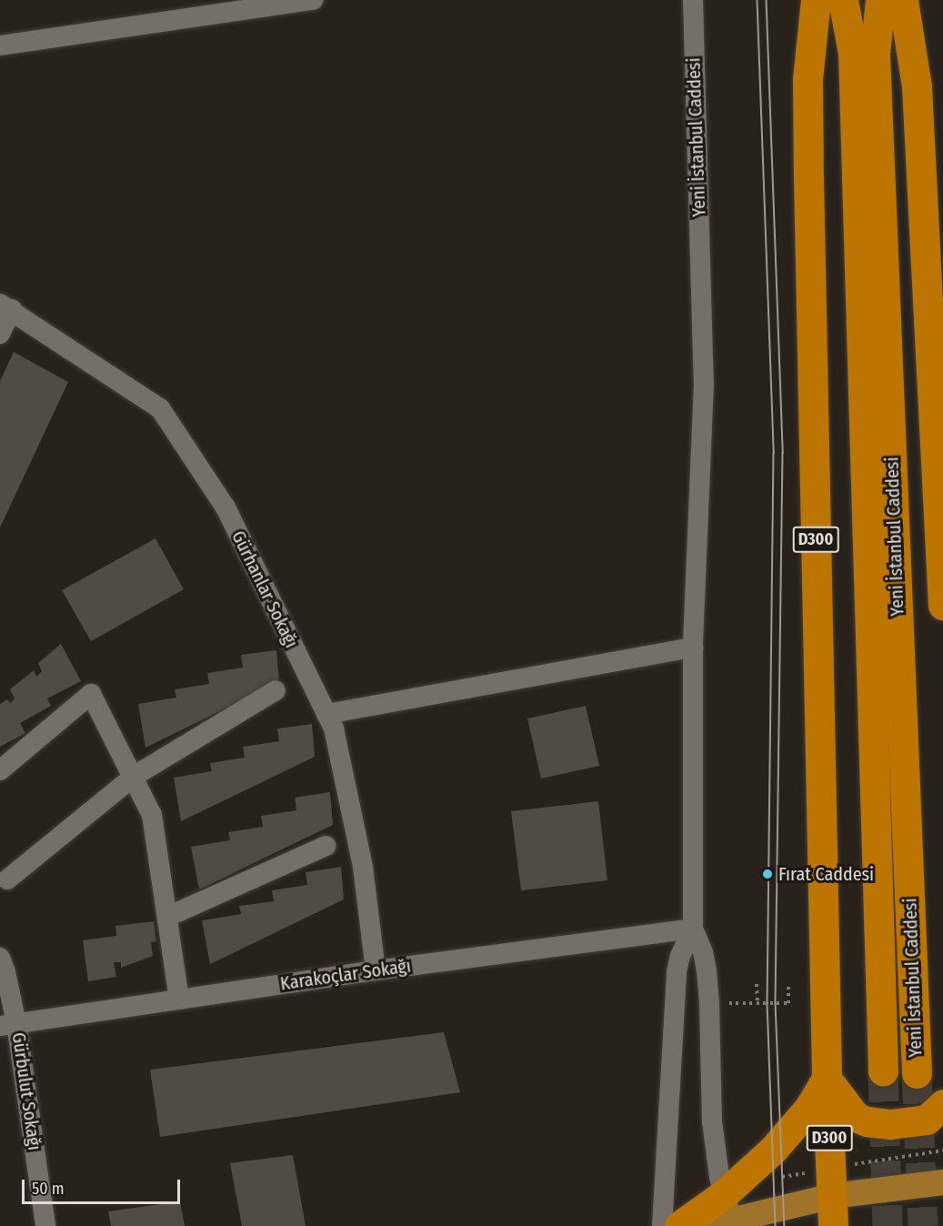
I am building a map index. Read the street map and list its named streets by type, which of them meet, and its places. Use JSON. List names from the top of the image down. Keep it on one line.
{"streets":{"highway":["Yeni İstanbul Caddesi","D300"],"street":["Gürhanlar Sokağı","Karakoçlar Sokağı","Gürbulut Sokağı"]},"crossings":[["Yeni İstanbul Caddesi","Karakoçlar Sokağı"],["Gürhanlar Sokağı","Karakoçlar Sokağı"],["Karakoçlar Sokağı","Gürbulut Sokağı"]],"places":["Fırat Caddesi"],"scale_bar":"50 m"}
